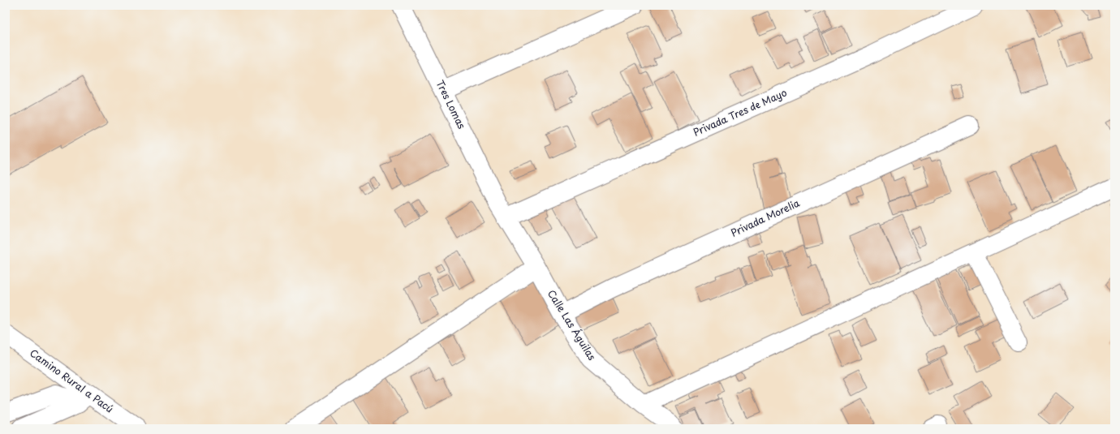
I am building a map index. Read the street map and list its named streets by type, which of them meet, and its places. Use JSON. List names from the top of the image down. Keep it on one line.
{"streets":{"street":["Tres Lomas","Privada Tres de Mayo","Privada Morelia","Calle Las Águilas","Camino Rural a Pacú"]},"crossings":[["Tres Lomas","Privada Tres de Mayo"],["Tres Lomas","Calle Las Águilas"],["Privada Tres de Mayo","Calle Las Águilas"],["Privada Morelia","Calle Las Águilas"]]}
